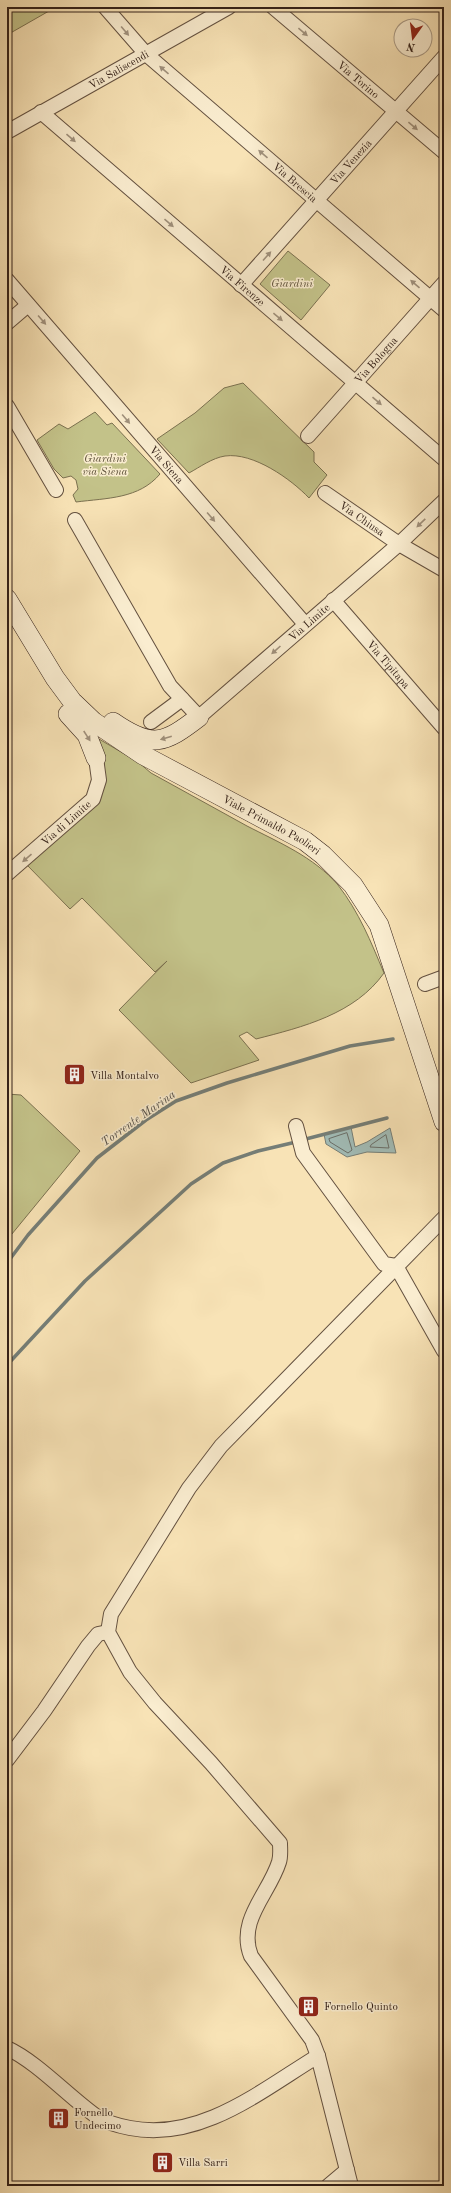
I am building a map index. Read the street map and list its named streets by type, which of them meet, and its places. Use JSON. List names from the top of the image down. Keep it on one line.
{"streets":{"main road":["Viale Primaldo Paolieri"],"street":["Via Saliscendi","Via Torino","Via Venezia","Via Brescia","Via Firenze","Via Bologna","Via Siena","Via Chiusa","Via Limite","Via Tipitapa","Via di Limite"]},"crossings":[["Via Saliscendi","Via Brescia"],["Via Saliscendi","Via Firenze"],["Via Torino","Via Venezia"],["Via Venezia","Via Brescia"],["Via Venezia","Via Firenze"],["Via Brescia","Via Bologna"],["Via Firenze","Via Bologna"],["Via Siena","Via Limite"],["Via Chiusa","Via Limite"],["Via Limite","Via Tipitapa"]],"one_way":["Via Torino","Via Venezia","Via Firenze","Via Limite","Via di Limite"],"water":["Torrente Marina"],"parks":["Giardini","Giardini via Siena"],"places":{"building":["Villa Montalvo","Fornello Quinto","Fornello Undecimo","Villa Sarri"]},"north":"bottom"}
